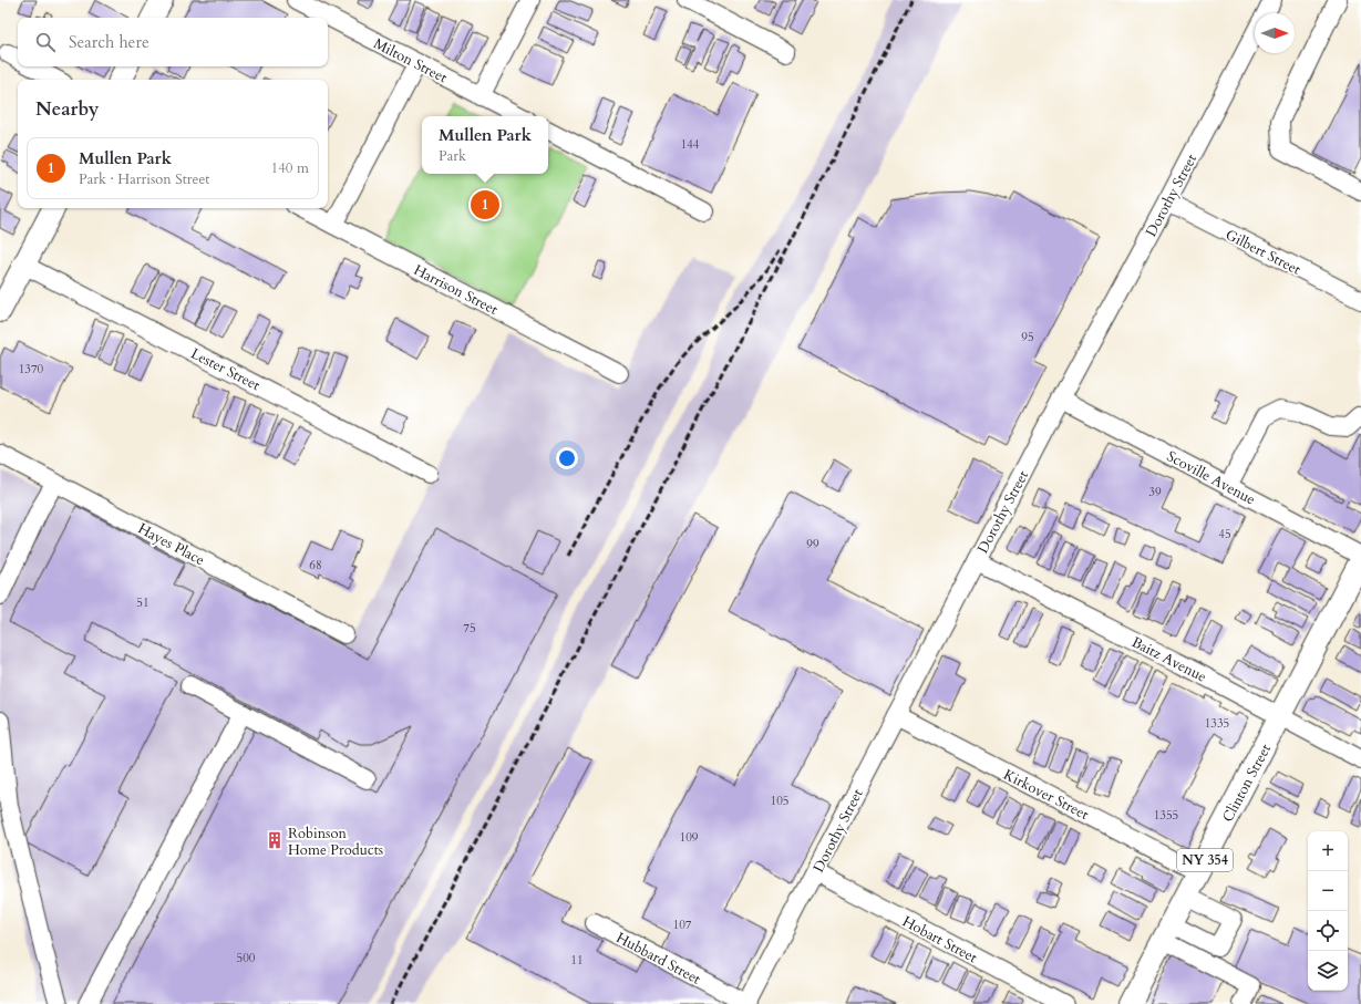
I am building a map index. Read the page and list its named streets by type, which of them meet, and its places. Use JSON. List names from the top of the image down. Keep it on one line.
{"streets":{"main road":["Clinton Street","NY 354"],"street":["Milton Street","Dorothy Street","Gilbert Street","Harrison Street","Lester Street","Scoville Avenue","Hayes Place","Baitz Avenue","Kirkover Street","Hobart Street","Hubbard Street"]},"crossings":[["Dorothy Street","Gilbert Street"],["Dorothy Street","Scoville Avenue"],["Dorothy Street","Baitz Avenue"],["Dorothy Street","Kirkover Street"],["Dorothy Street","Hobart Street"],["Dorothy Street","Hubbard Street"],["Baitz Avenue","Clinton Street"],["Clinton Street","Kirkover Street"]],"places":{"building":["Robinson Home Products"]},"house_numbers":["144","95","1370","39","45","99","68","51","75","1335","105","1355","109","107","500","11"],"north":"right","page":{"search":"Search here","heading":"Nearby","popup":["Mullen Park","Park"],"list":[{"mark":"1","name":"Mullen Park","note":"Park · Harrison Street","value":"140 m"}],"pins":"1","map_buttons":["+","−"]}}
